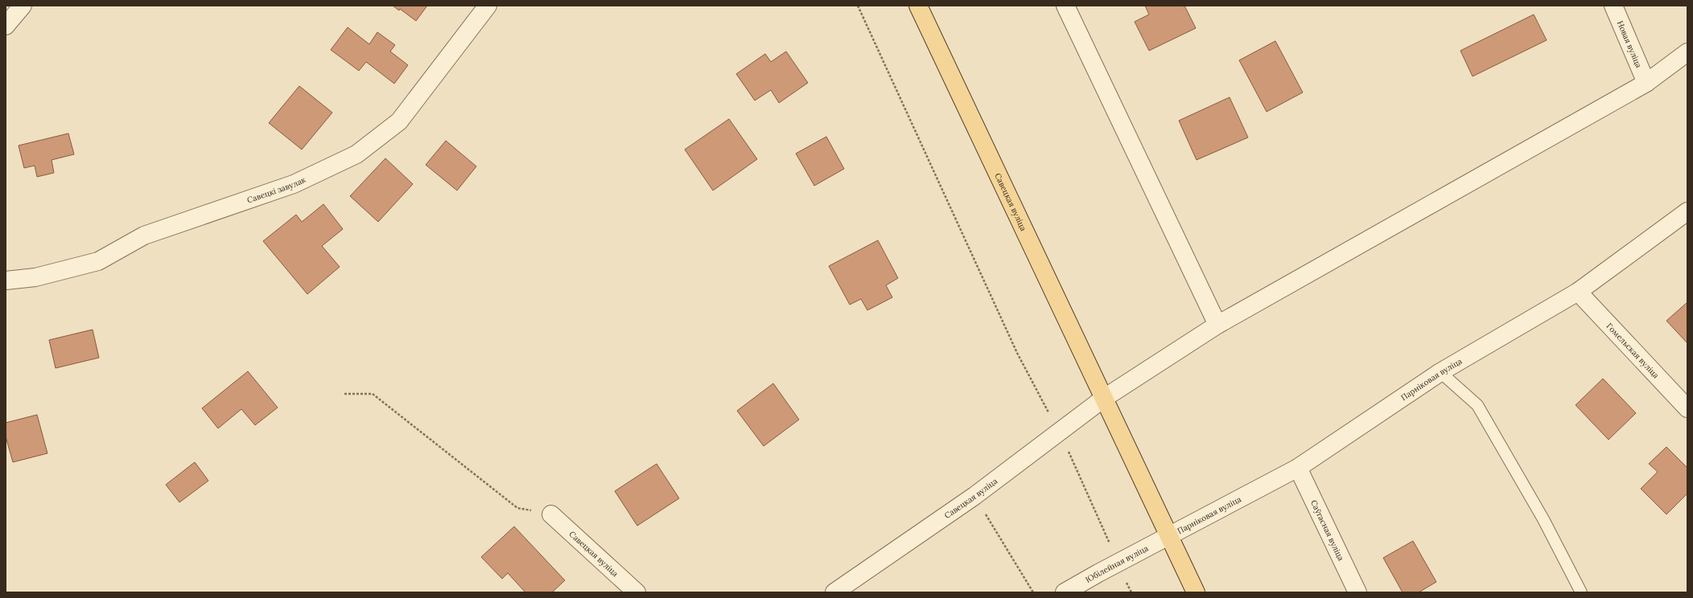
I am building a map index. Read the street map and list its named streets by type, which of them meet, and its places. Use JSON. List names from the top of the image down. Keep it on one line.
{"streets":{"main road":["Савецкая вуліца"],"street":["Новая вуліца","Савецкі завулак","Гомельская вуліца","Парніковая вуліца","Саўгасная вуліца","Юбілейная вуліца"]},"crossings":[["Савецкая вуліца","Парніковая вуліца"],["Савецкая вуліца","Юбілейная вуліца"],["Гомельская вуліца","Парніковая вуліца"],["Парніковая вуліца","Саўгасная вуліца"],["Парніковая вуліца","Юбілейная вуліца"]]}
